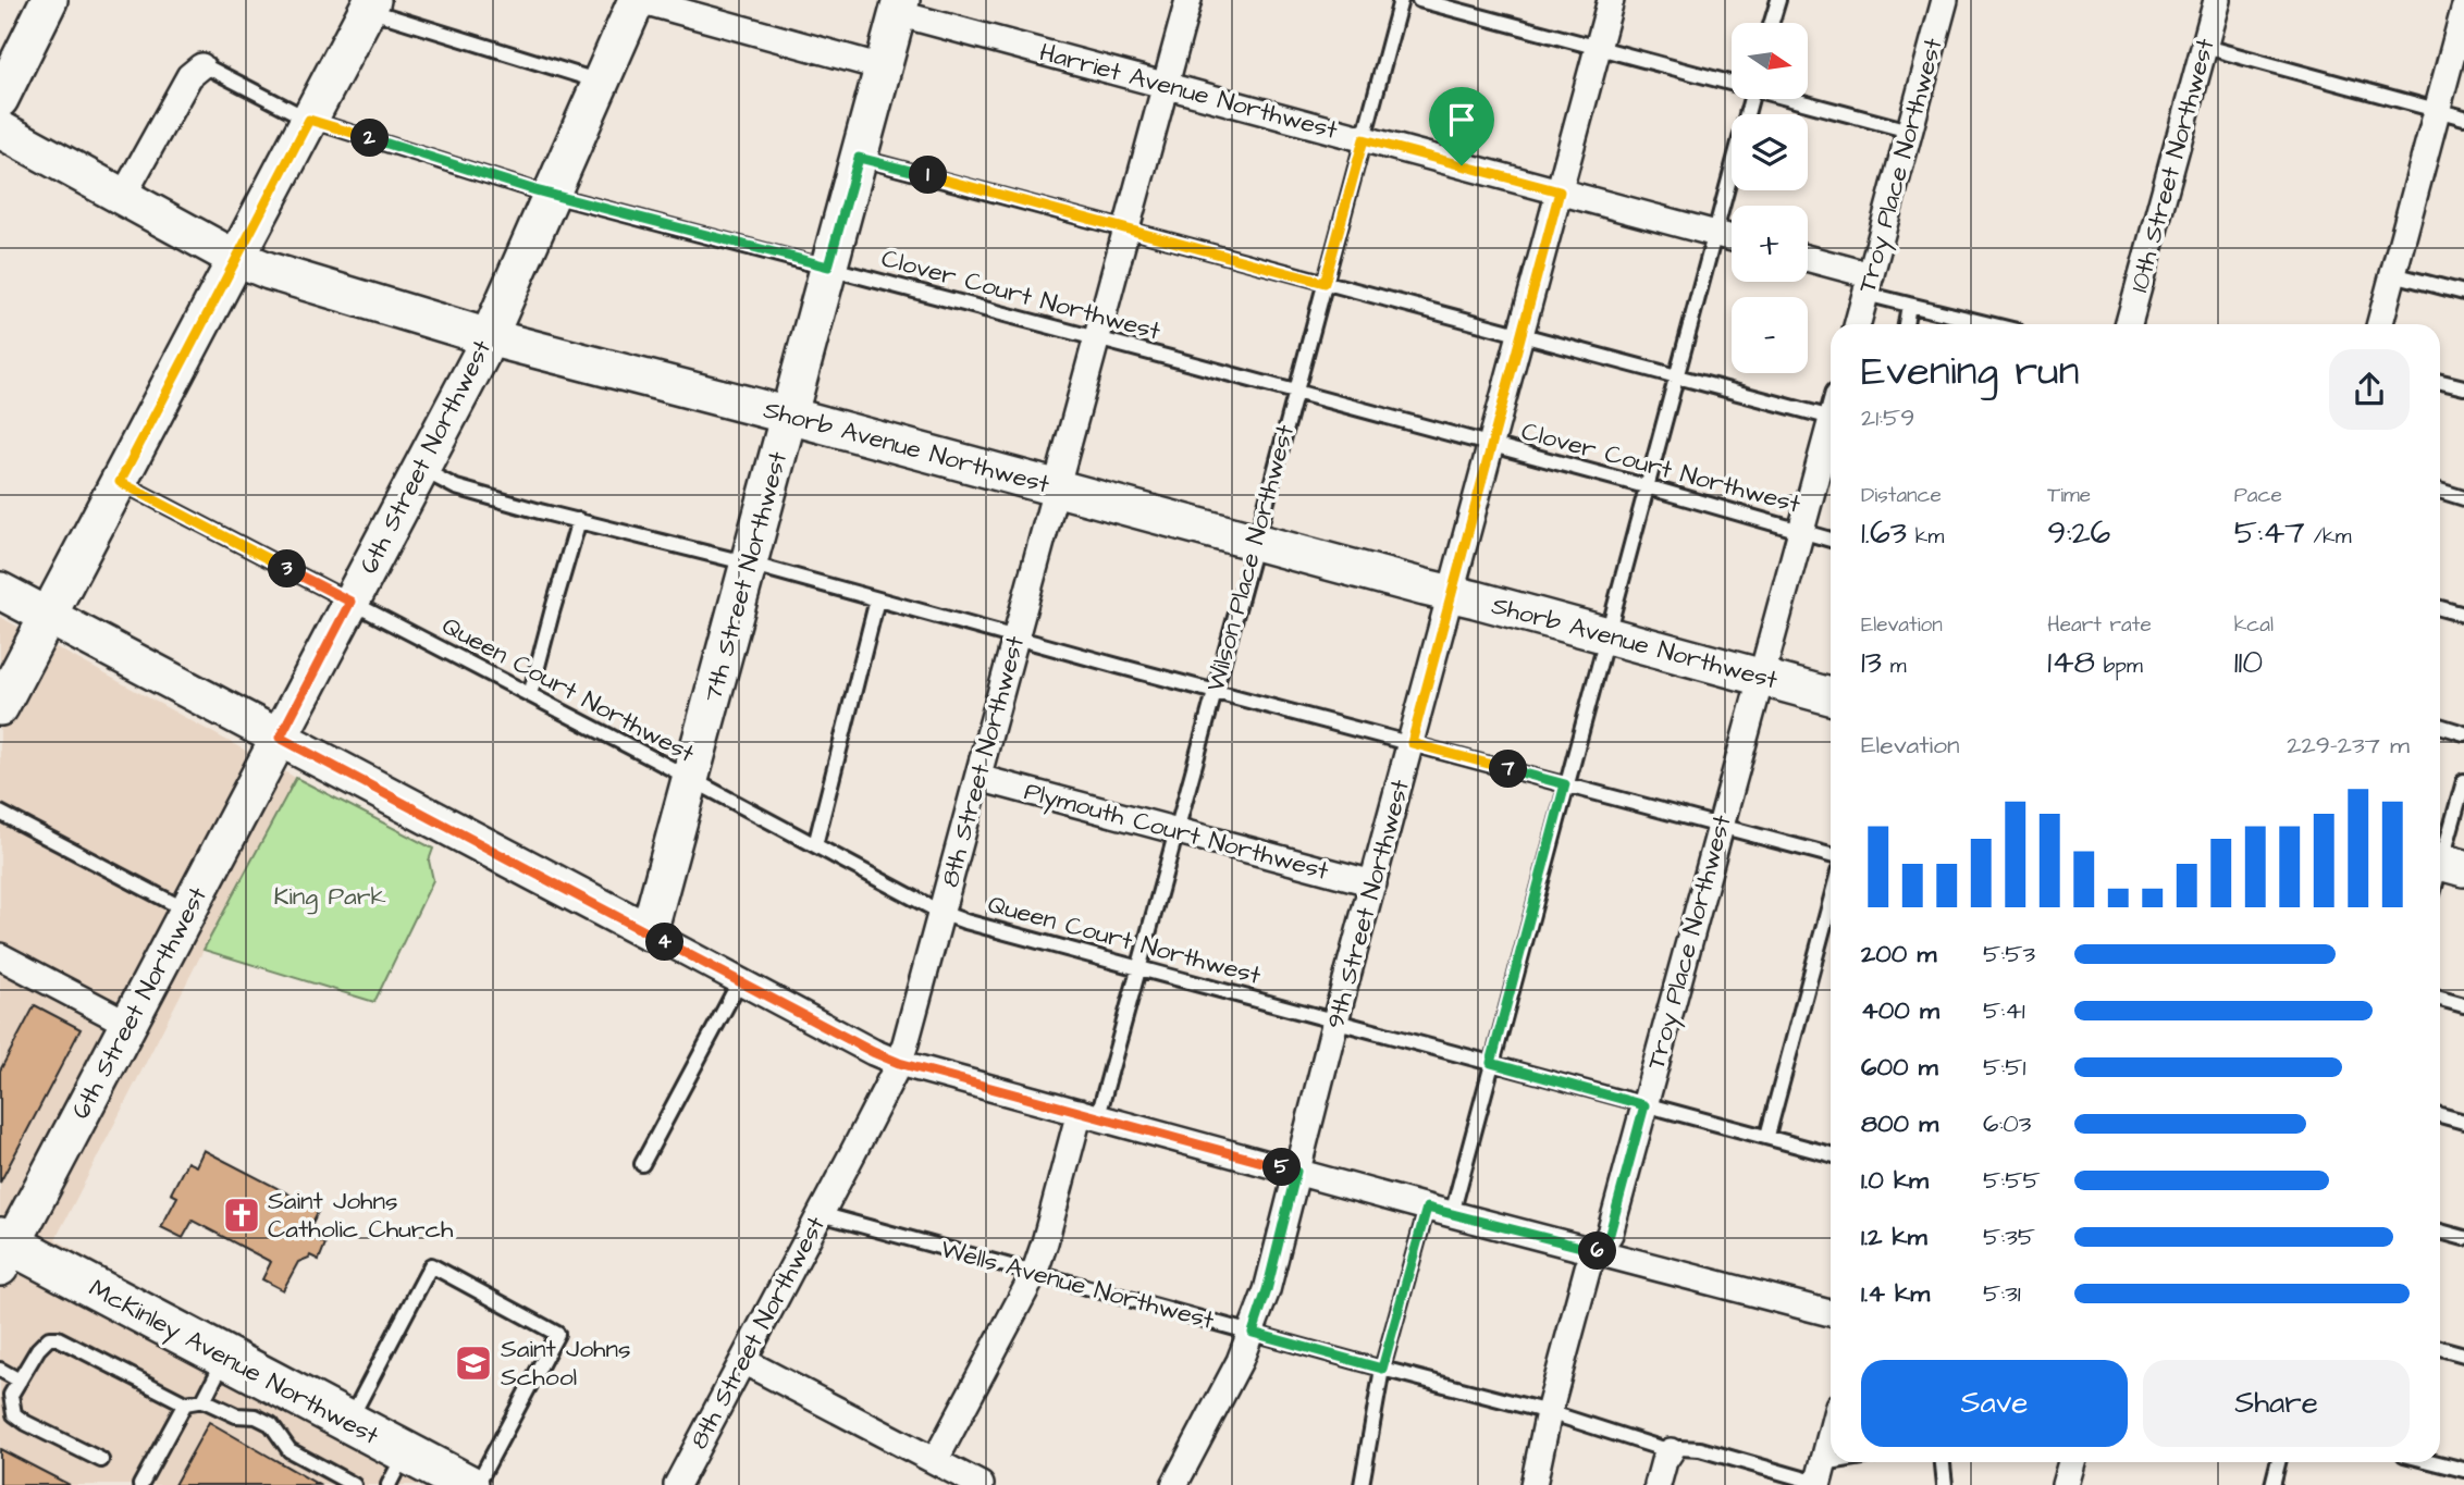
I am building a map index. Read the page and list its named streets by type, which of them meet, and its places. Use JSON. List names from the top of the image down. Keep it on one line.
{"streets":{"main road":["McKinley Avenue Northwest"],"street":["Harriet Avenue Northwest","Troy Place Northwest","10th Street Northwest","Shorb Avenue Northwest","6th Street Northwest","Wilson Place Northwest","7th Street Northwest","8th Street Northwest","Plymouth Court Northwest","9th Street Northwest"],"lane":["Clover Court Northwest","Queen Court Northwest","Wells Avenue Northwest"]},"crossings":[["Harriet Avenue Northwest","Wilson Place Northwest"],["Harriet Avenue Northwest","7th Street Northwest"],["Harriet Avenue Northwest","8th Street Northwest"],["Harriet Avenue Northwest","9th Street Northwest"],["Troy Place Northwest","Clover Court Northwest"],["Troy Place Northwest","Shorb Avenue Northwest"],["Troy Place Northwest","Queen Court Northwest"],["Troy Place Northwest","Wells Avenue Northwest"],["Clover Court Northwest","6th Street Northwest"],["Clover Court Northwest","Wilson Place Northwest"],["Clover Court Northwest","7th Street Northwest"],["Clover Court Northwest","8th Street Northwest"],["Clover Court Northwest","9th Street Northwest"],["Shorb Avenue Northwest","6th Street Northwest"],["Shorb Avenue Northwest","Wilson Place Northwest"],["Shorb Avenue Northwest","7th Street Northwest"],["Shorb Avenue Northwest","8th Street Northwest"],["Shorb Avenue Northwest","9th Street Northwest"],["6th Street Northwest","Queen Court Northwest"],["6th Street Northwest","McKinley Avenue Northwest"],["Wilson Place Northwest","Queen Court Northwest"],["Wilson Place Northwest","Plymouth Court Northwest"],["Wilson Place Northwest","Wells Avenue Northwest"],["7th Street Northwest","Queen Court Northwest"],["Queen Court Northwest","8th Street Northwest"],["Queen Court Northwest","9th Street Northwest"],["8th Street Northwest","Plymouth Court Northwest"],["8th Street Northwest","Wells Avenue Northwest"],["Plymouth Court Northwest","9th Street Northwest"],["9th Street Northwest","Wells Avenue Northwest"]],"parks":["King Park"],"places":{"church":["Saint Johns Catholic Church"],"school or university":["Saint Johns School"]},"north":"right","page":{"map_buttons":["+","−"],"pins":["2","1","3","7","4","5","6"],"heading":["Evening run","21:59"],"stats":[["Distance","1.63 km"],["Time","9:26"],["Pace","5:47 /km"],["Elevation","13 m"],["Heart rate","148 bpm"],["kcal","110"]],"chart":["Elevation","229–237 m"],"list":[{"name":"200 m","note":"5:53"},{"name":"400 m","note":"5:41"},{"name":"600 m","note":"5:51"},{"name":"800 m","note":"6:03"},{"name":"1.0 km","note":"5:55"},{"name":"1.2 km","note":"5:35"},{"name":"1.4 km","note":"5:31"}],"buttons":["Save","Share"]}}
